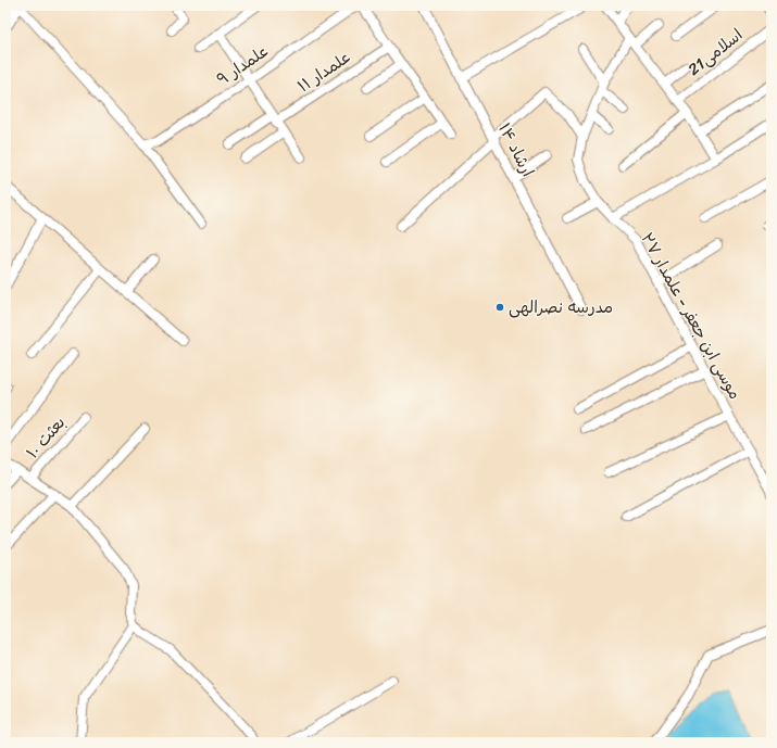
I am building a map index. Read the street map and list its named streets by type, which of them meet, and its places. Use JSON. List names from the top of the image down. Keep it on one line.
{"streets":{"street":["اسلامی21","علمدار ۹","علمدار ۱۱","ارشاد ۱۴","موسی ابن جعفر - علمدار ۲۷","بعثت ۱۰"]},"places":["مدرسه نصرالهی"]}
